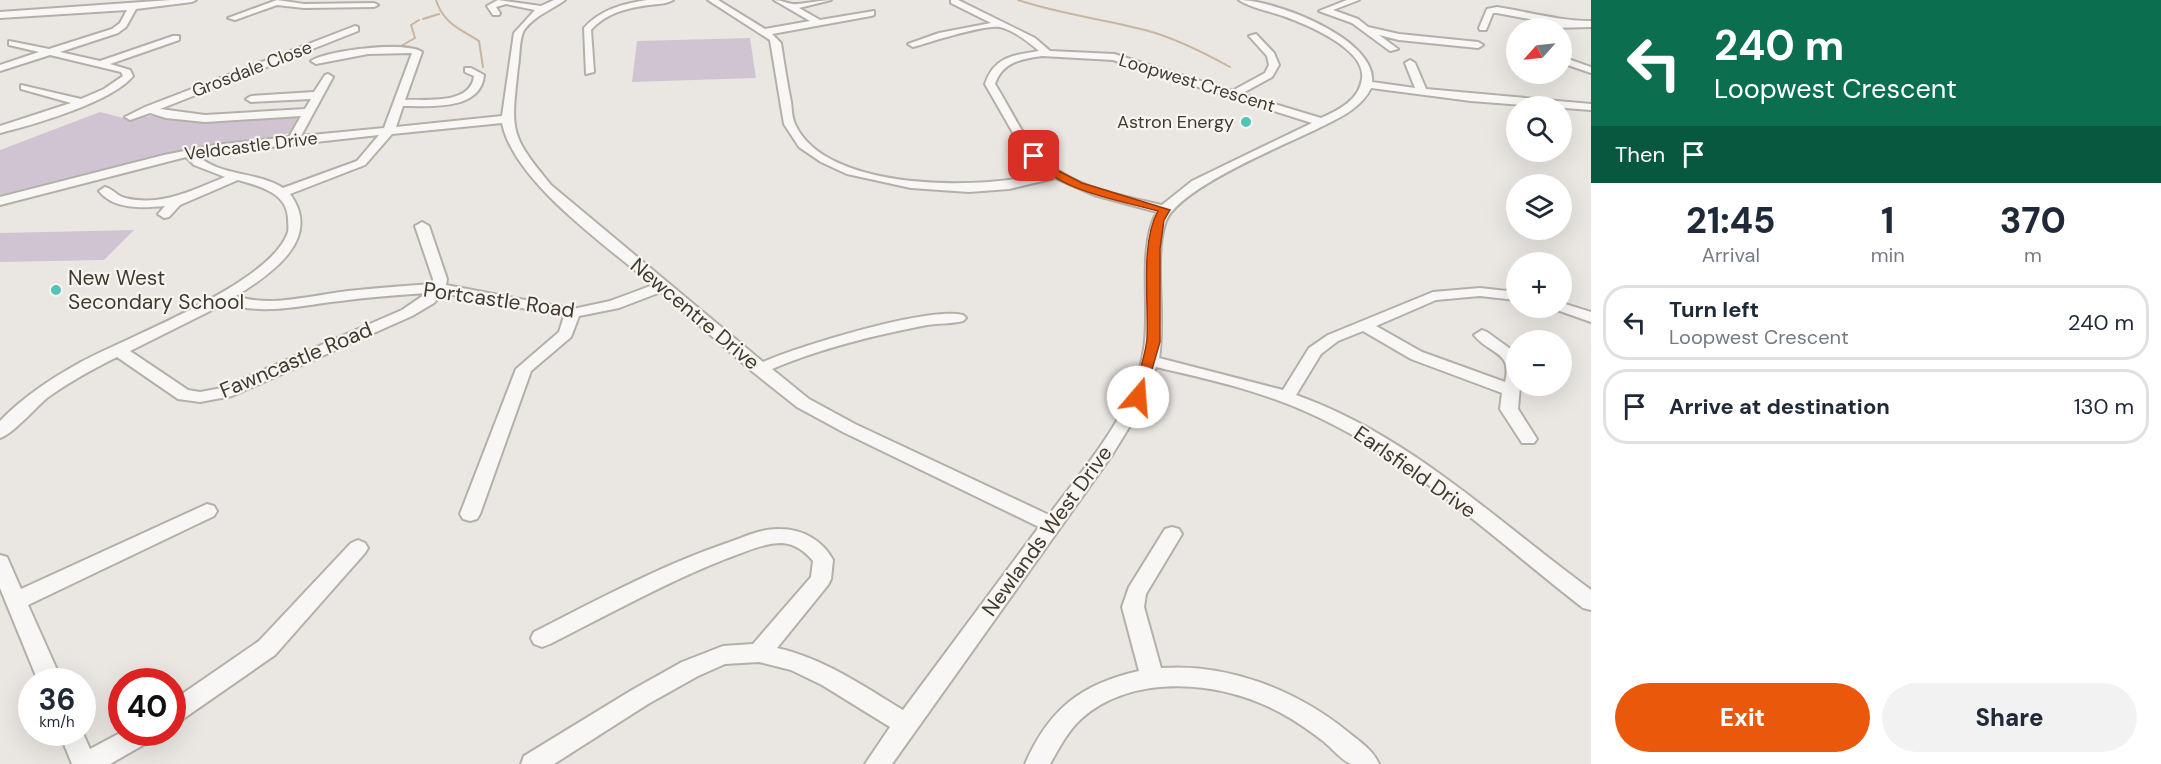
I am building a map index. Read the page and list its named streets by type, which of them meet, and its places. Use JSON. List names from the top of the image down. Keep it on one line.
{"streets":{"street":["Grosdale Close","Loopwest Crescent","Veldcastle Drive","Portcastle Road","Newcentre Drive","Fawncastle Road","Earlsfield Drive","Newlands West Drive"]},"crossings":[["Loopwest Crescent","Newlands West Drive"],["Veldcastle Drive","Newcentre Drive"],["Portcastle Road","Newcentre Drive"],["Portcastle Road","Fawncastle Road"],["Newcentre Drive","Newlands West Drive"],["Earlsfield Drive","Newlands West Drive"]],"places":["Astron Energy","New West Secondary School"],"north":"bottom left","page":{"turn":["240 m","Loopwest Crescent"],"map_buttons":["+","−"],"then":"Then","eta":["21:45","Arrival","1","min","370","m"],"list":[{"name":"Turn left","note":"Loopwest Crescent","value":"240 m"},{"name":"Arrive at destination","value":"130 m"}],"speed":"36 km/h","limit":"40","buttons":["Exit","Share"]}}
